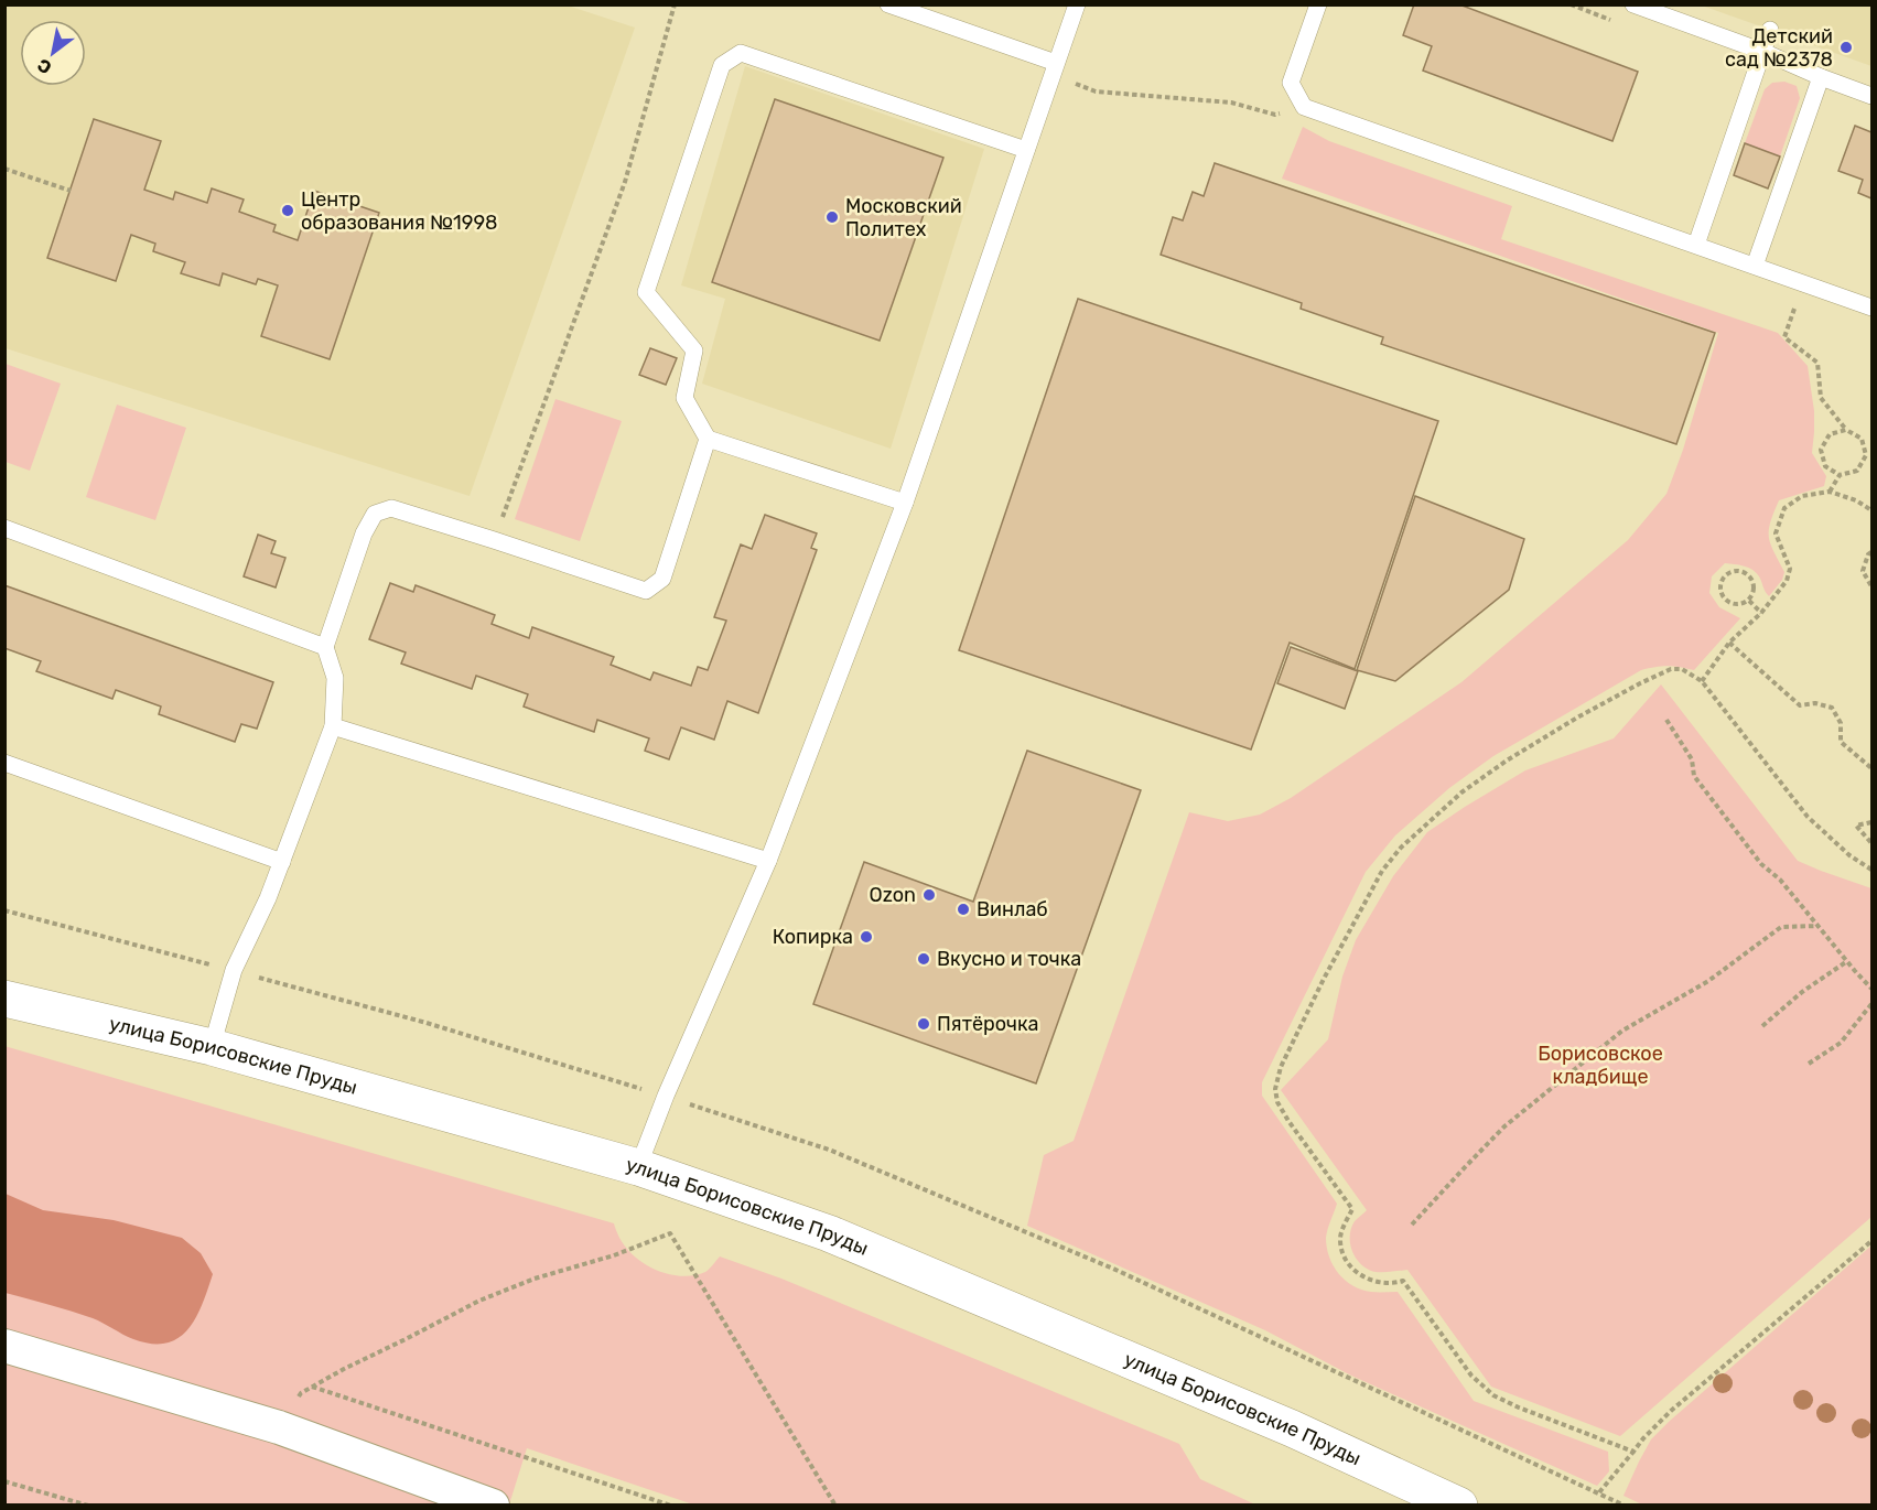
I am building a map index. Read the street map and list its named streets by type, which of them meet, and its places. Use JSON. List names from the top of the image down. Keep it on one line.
{"streets":{"main road":["улица Борисовские Пруды"]},"parks":["Борисовское кладбище"],"places":["Детский сад №2378","Центр образования №1998","Московский Политех","Ozon","Винлаб","Копирка","Вкусно и точка","Пятёрочка"],"north":"bottom left"}
